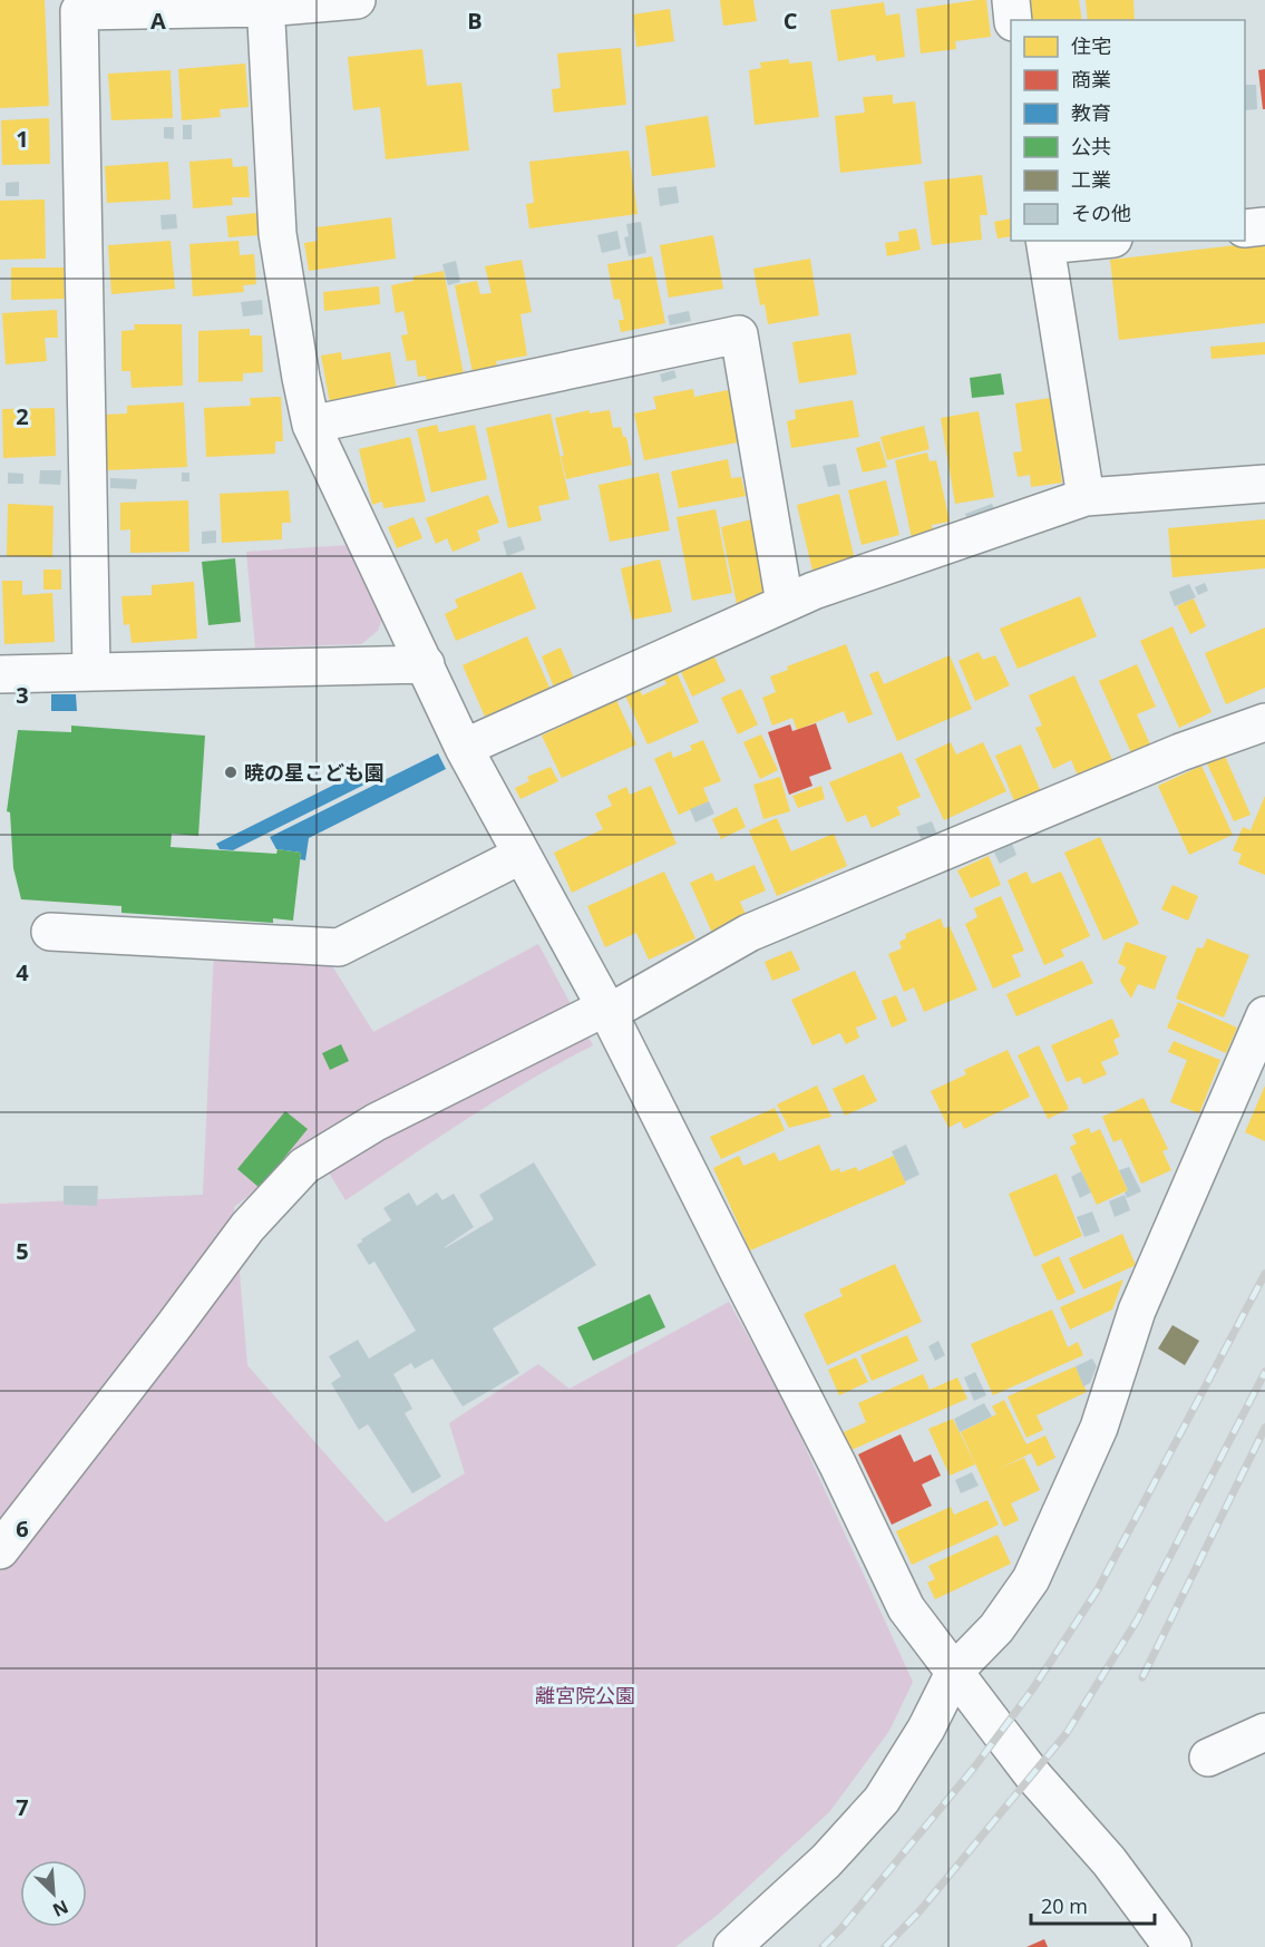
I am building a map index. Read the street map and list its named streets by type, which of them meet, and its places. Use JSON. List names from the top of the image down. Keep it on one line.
{"parks":["離宮院公園"],"places":["暁の星こども園"],"legend":["住宅","商業","教育","公共","工業","その他"],"scale_bar":"20 m","north":"bottom right","grid":{"columns":["A","B","C"],"rows":["1","2","3","4","5","6","7"]}}
